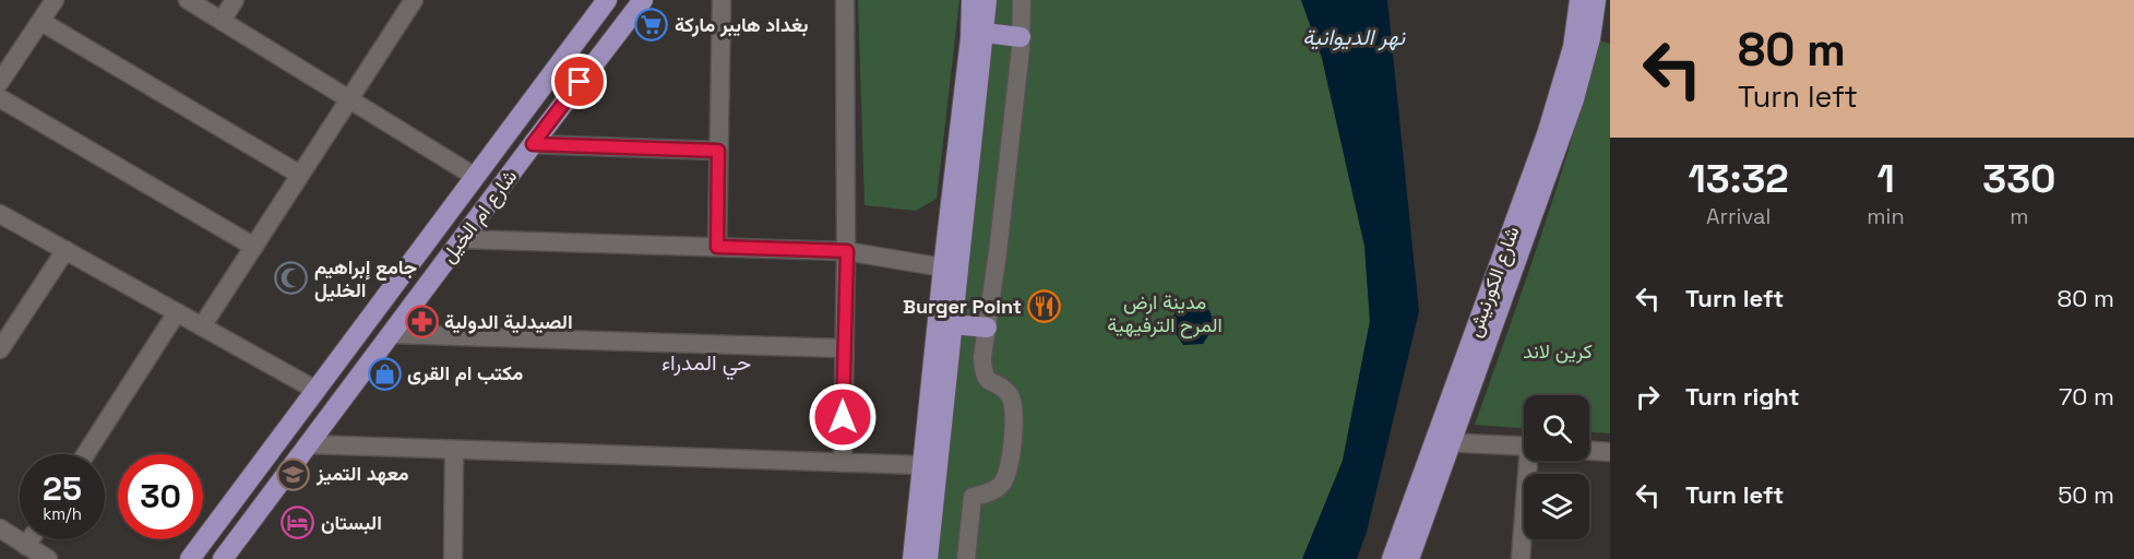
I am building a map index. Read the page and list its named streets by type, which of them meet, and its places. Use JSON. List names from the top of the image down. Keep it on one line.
{"streets":{"main road":["شارع ام الخيل","شارع الكورنيش"]},"districts":["حي المدراء"],"water":["نهر الديوانية"],"parks":["مدينة ارض المرح الترفيهية","كرين لاند"],"places":{"supermarket":["بغداد هايبر ماركة"],"mosque":["جامع إبراهيم الخليل"],"restaurant":["Burger Point"],"pharmacy":["الصيدلية الدولية"],"shop":["مكتب ام القرى"],"school or university":["معهد التميز"],"hotel":["البستان"]},"page":{"turn":["80 m","Turn left"],"eta":["13:32","Arrival","1","min","330","m"],"list":[{"name":"Turn left","value":"80 m"},{"name":"Turn right","value":"70 m"},{"name":"Turn left","value":"50 m"}],"speed":"25 km/h","limit":"30"}}
